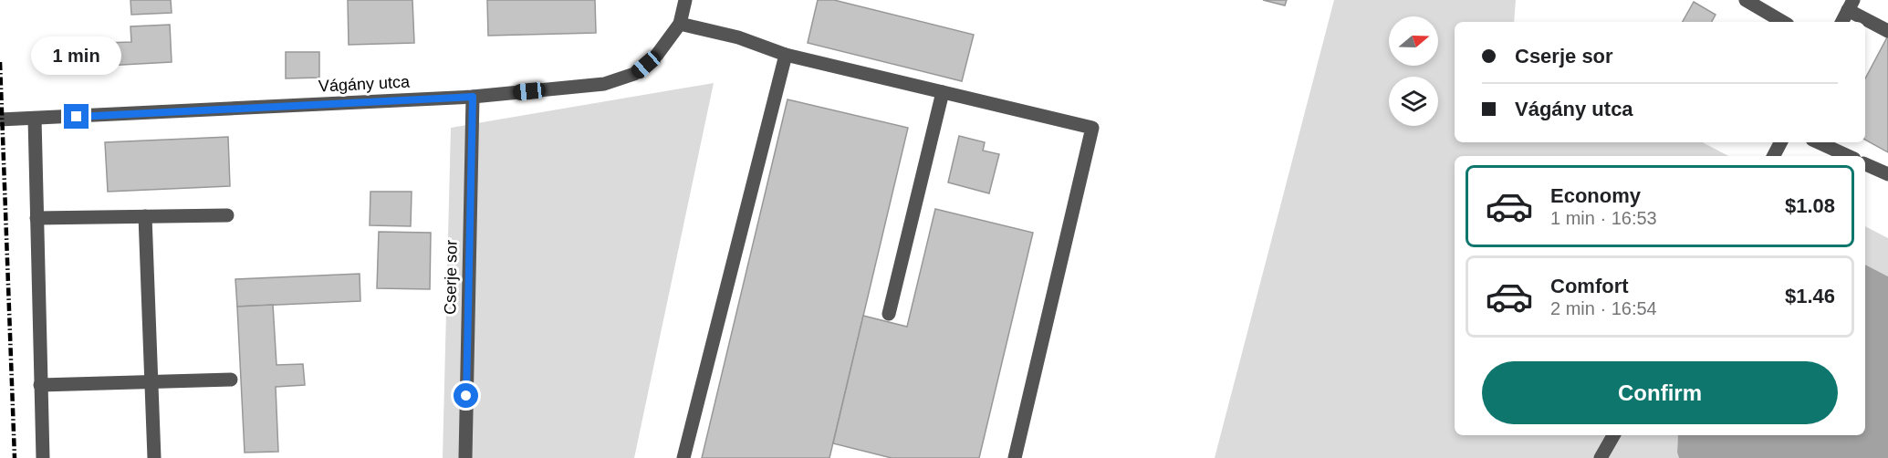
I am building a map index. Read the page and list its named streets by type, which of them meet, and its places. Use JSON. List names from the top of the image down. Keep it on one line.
{"streets":{"street":["Vágány utca","Cserje sor"]},"crossings":[["Vágány utca","Cserje sor"]],"north":"right","page":{"banner":["Cserje sor","Vágány utca"],"bubble":"1 min","list":[{"name":"Economy","note":"1 min · 16:53","value":"$1.08"},{"name":"Comfort","note":"2 min · 16:54","value":"$1.46"}],"buttons":"Confirm"}}
